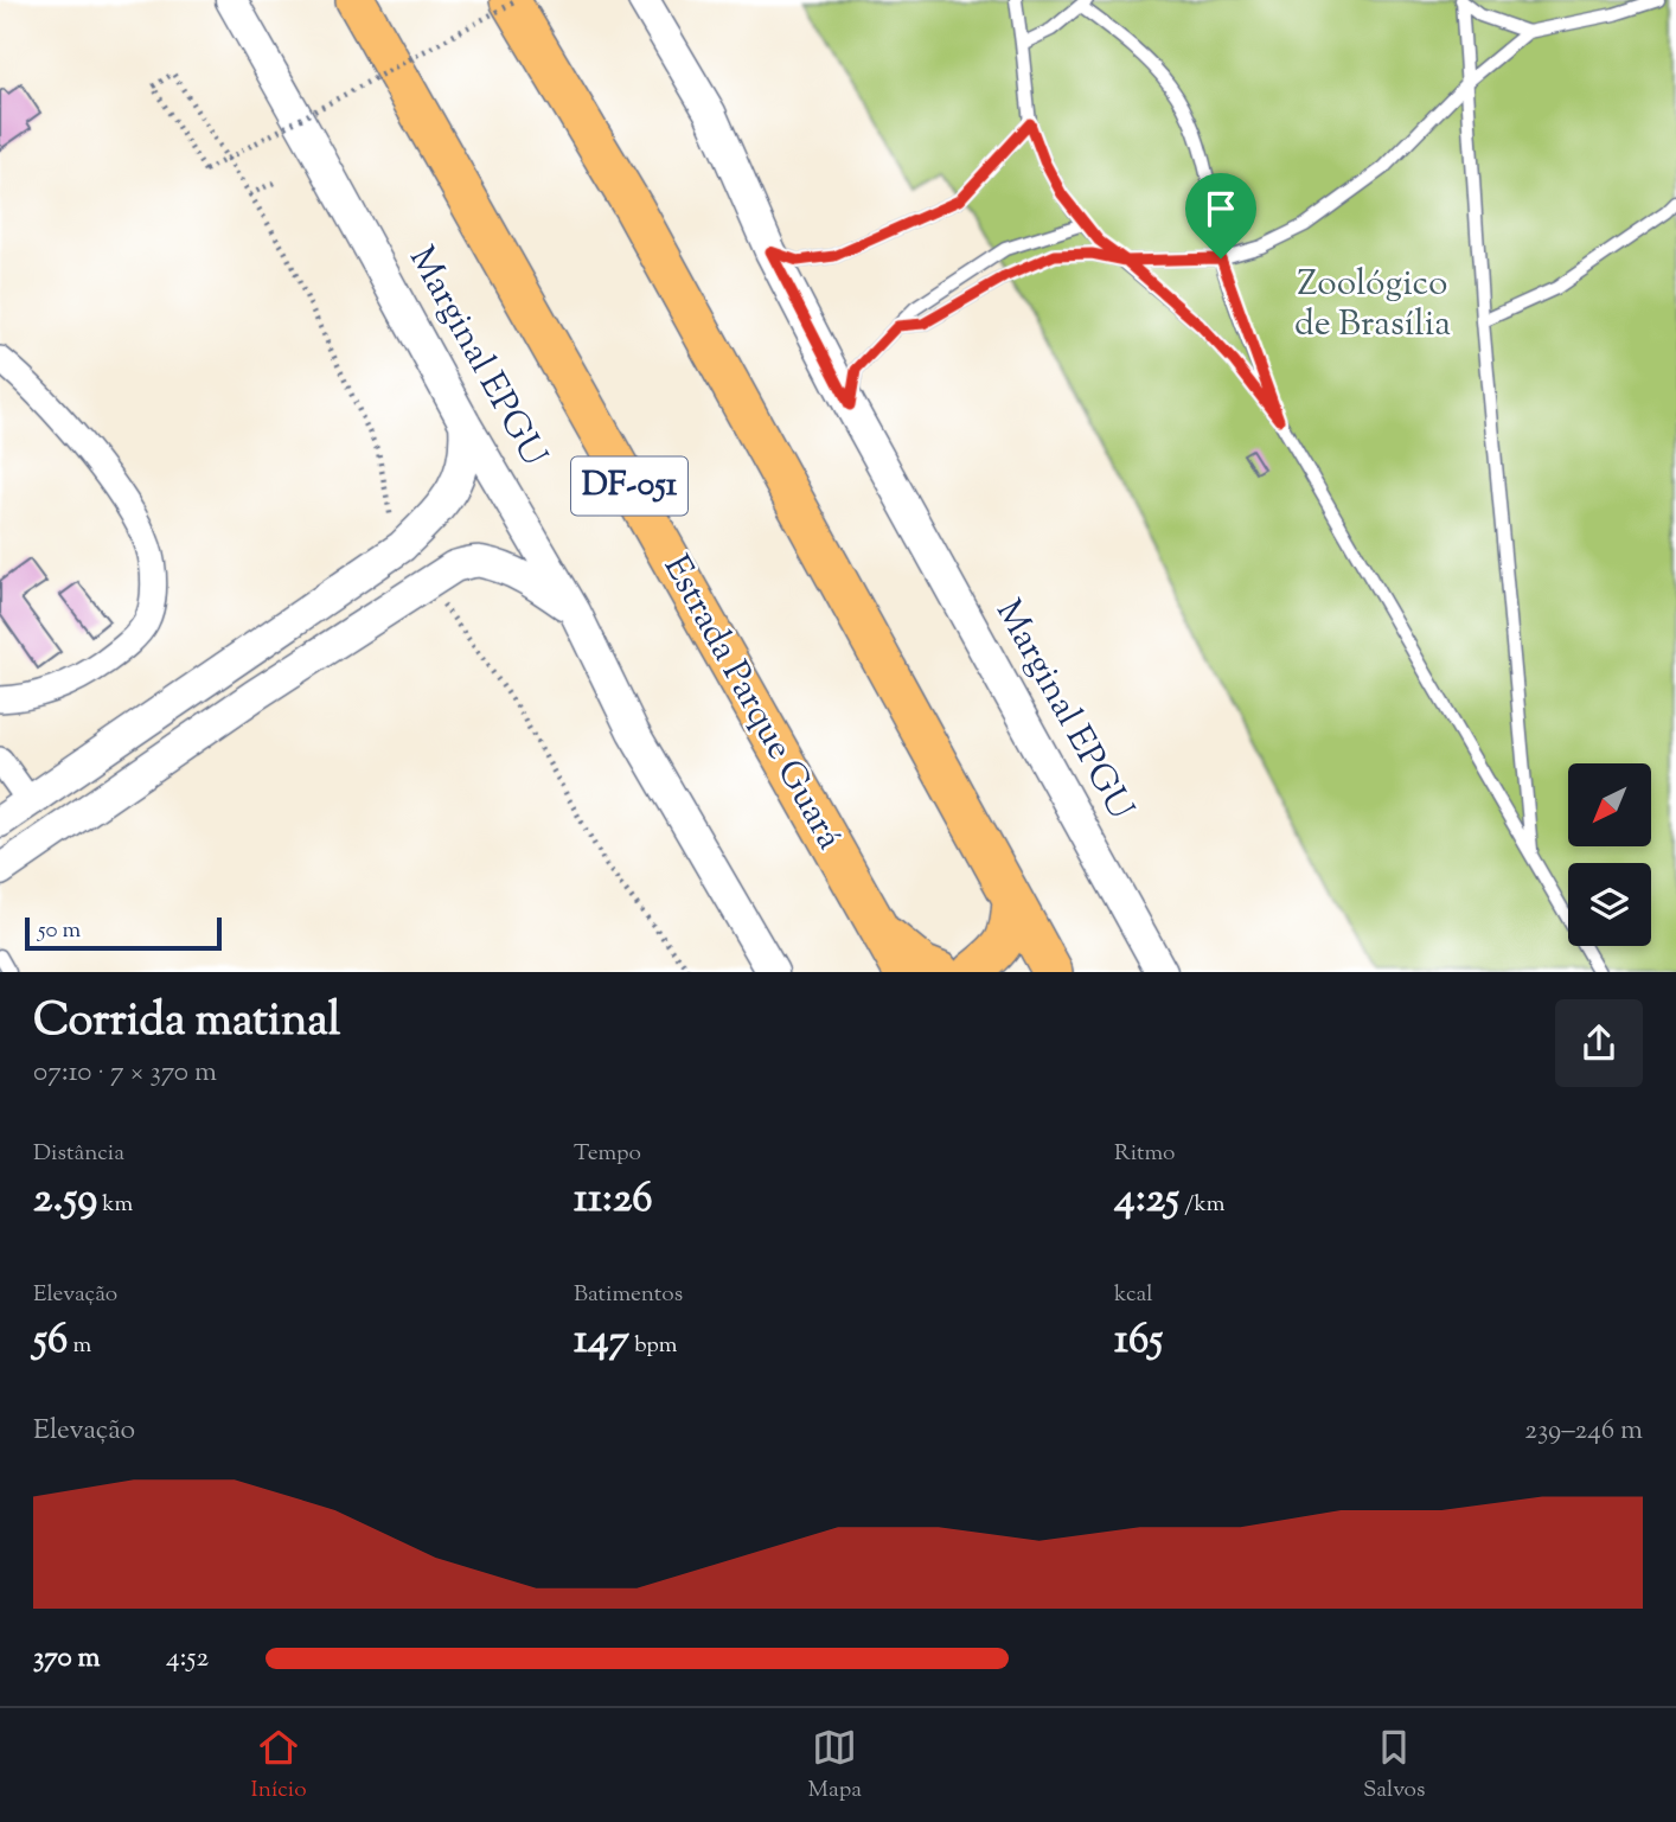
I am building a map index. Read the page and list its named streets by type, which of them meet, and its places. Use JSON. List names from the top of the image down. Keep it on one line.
{"streets":{"highway":["DF-051","Estrada Parque Guará"],"street":["Marginal EPGU"]},"parks":["Zoológico de Brasília"],"scale_bar":"50 m","north":"bottom left","page":{"scale":"50 m","heading":["Corrida matinal","07:10 · 7 × 370 m"],"stats":[["Distância","2.59 km"],["Tempo","11:26"],["Ritmo","4:25 /km"],["Elevação","56 m"],["Batimentos","147 bpm"],["kcal","165"]],"chart":["Elevação","239–246 m"],"list":[{"name":"370 m","note":"4:52"}],"tabs":["Início","Mapa","Salvos"]}}
